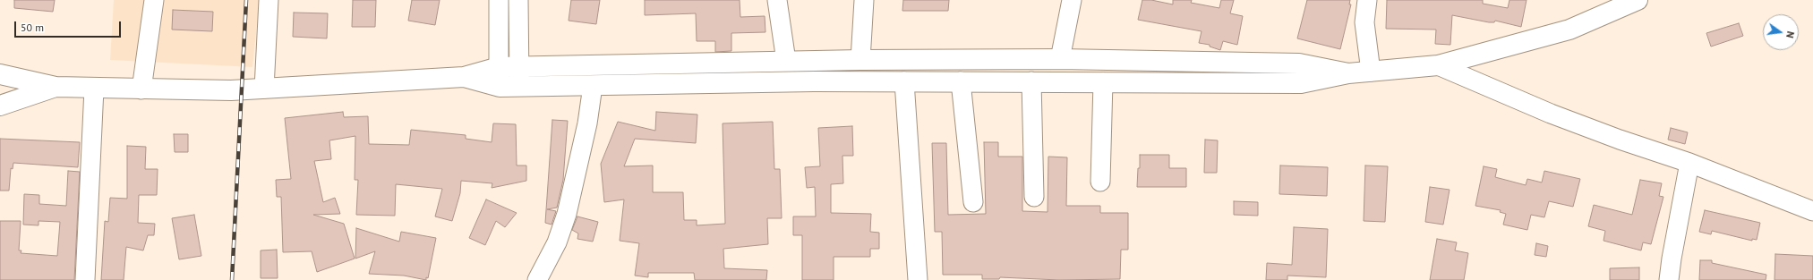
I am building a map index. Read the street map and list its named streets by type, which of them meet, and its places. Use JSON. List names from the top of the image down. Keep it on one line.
{"scale_bar":"50 m","north":"right"}
